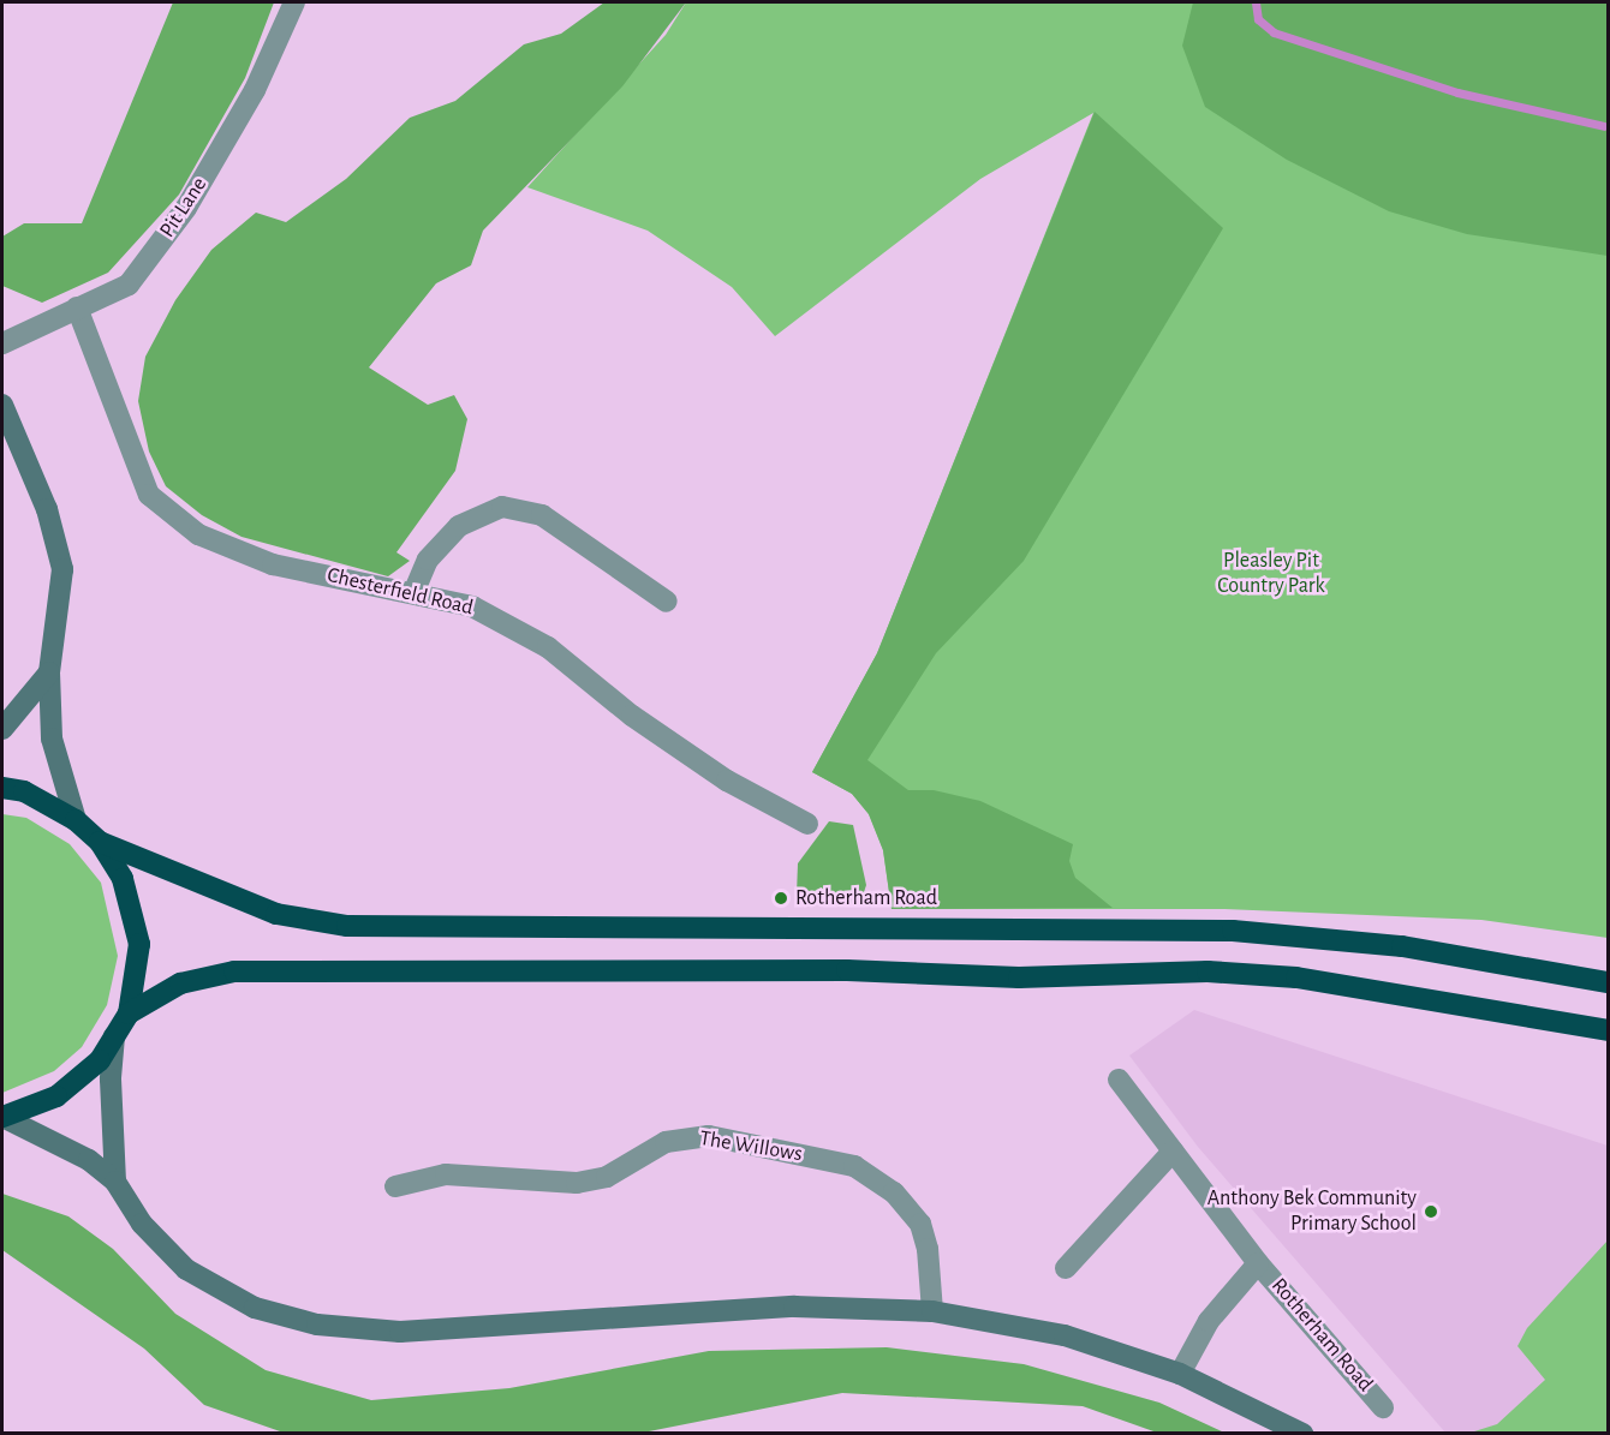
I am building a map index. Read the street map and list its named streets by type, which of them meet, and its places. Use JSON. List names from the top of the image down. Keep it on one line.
{"streets":{"street":["Pit Lane","Chesterfield Road","The Willows","Rotherham Road"]},"crossings":[["Pit Lane","Chesterfield Road"]],"parks":["Pleasley Pit Country Park"],"places":["Rotherham Road","Anthony Bek Community Primary School"]}
